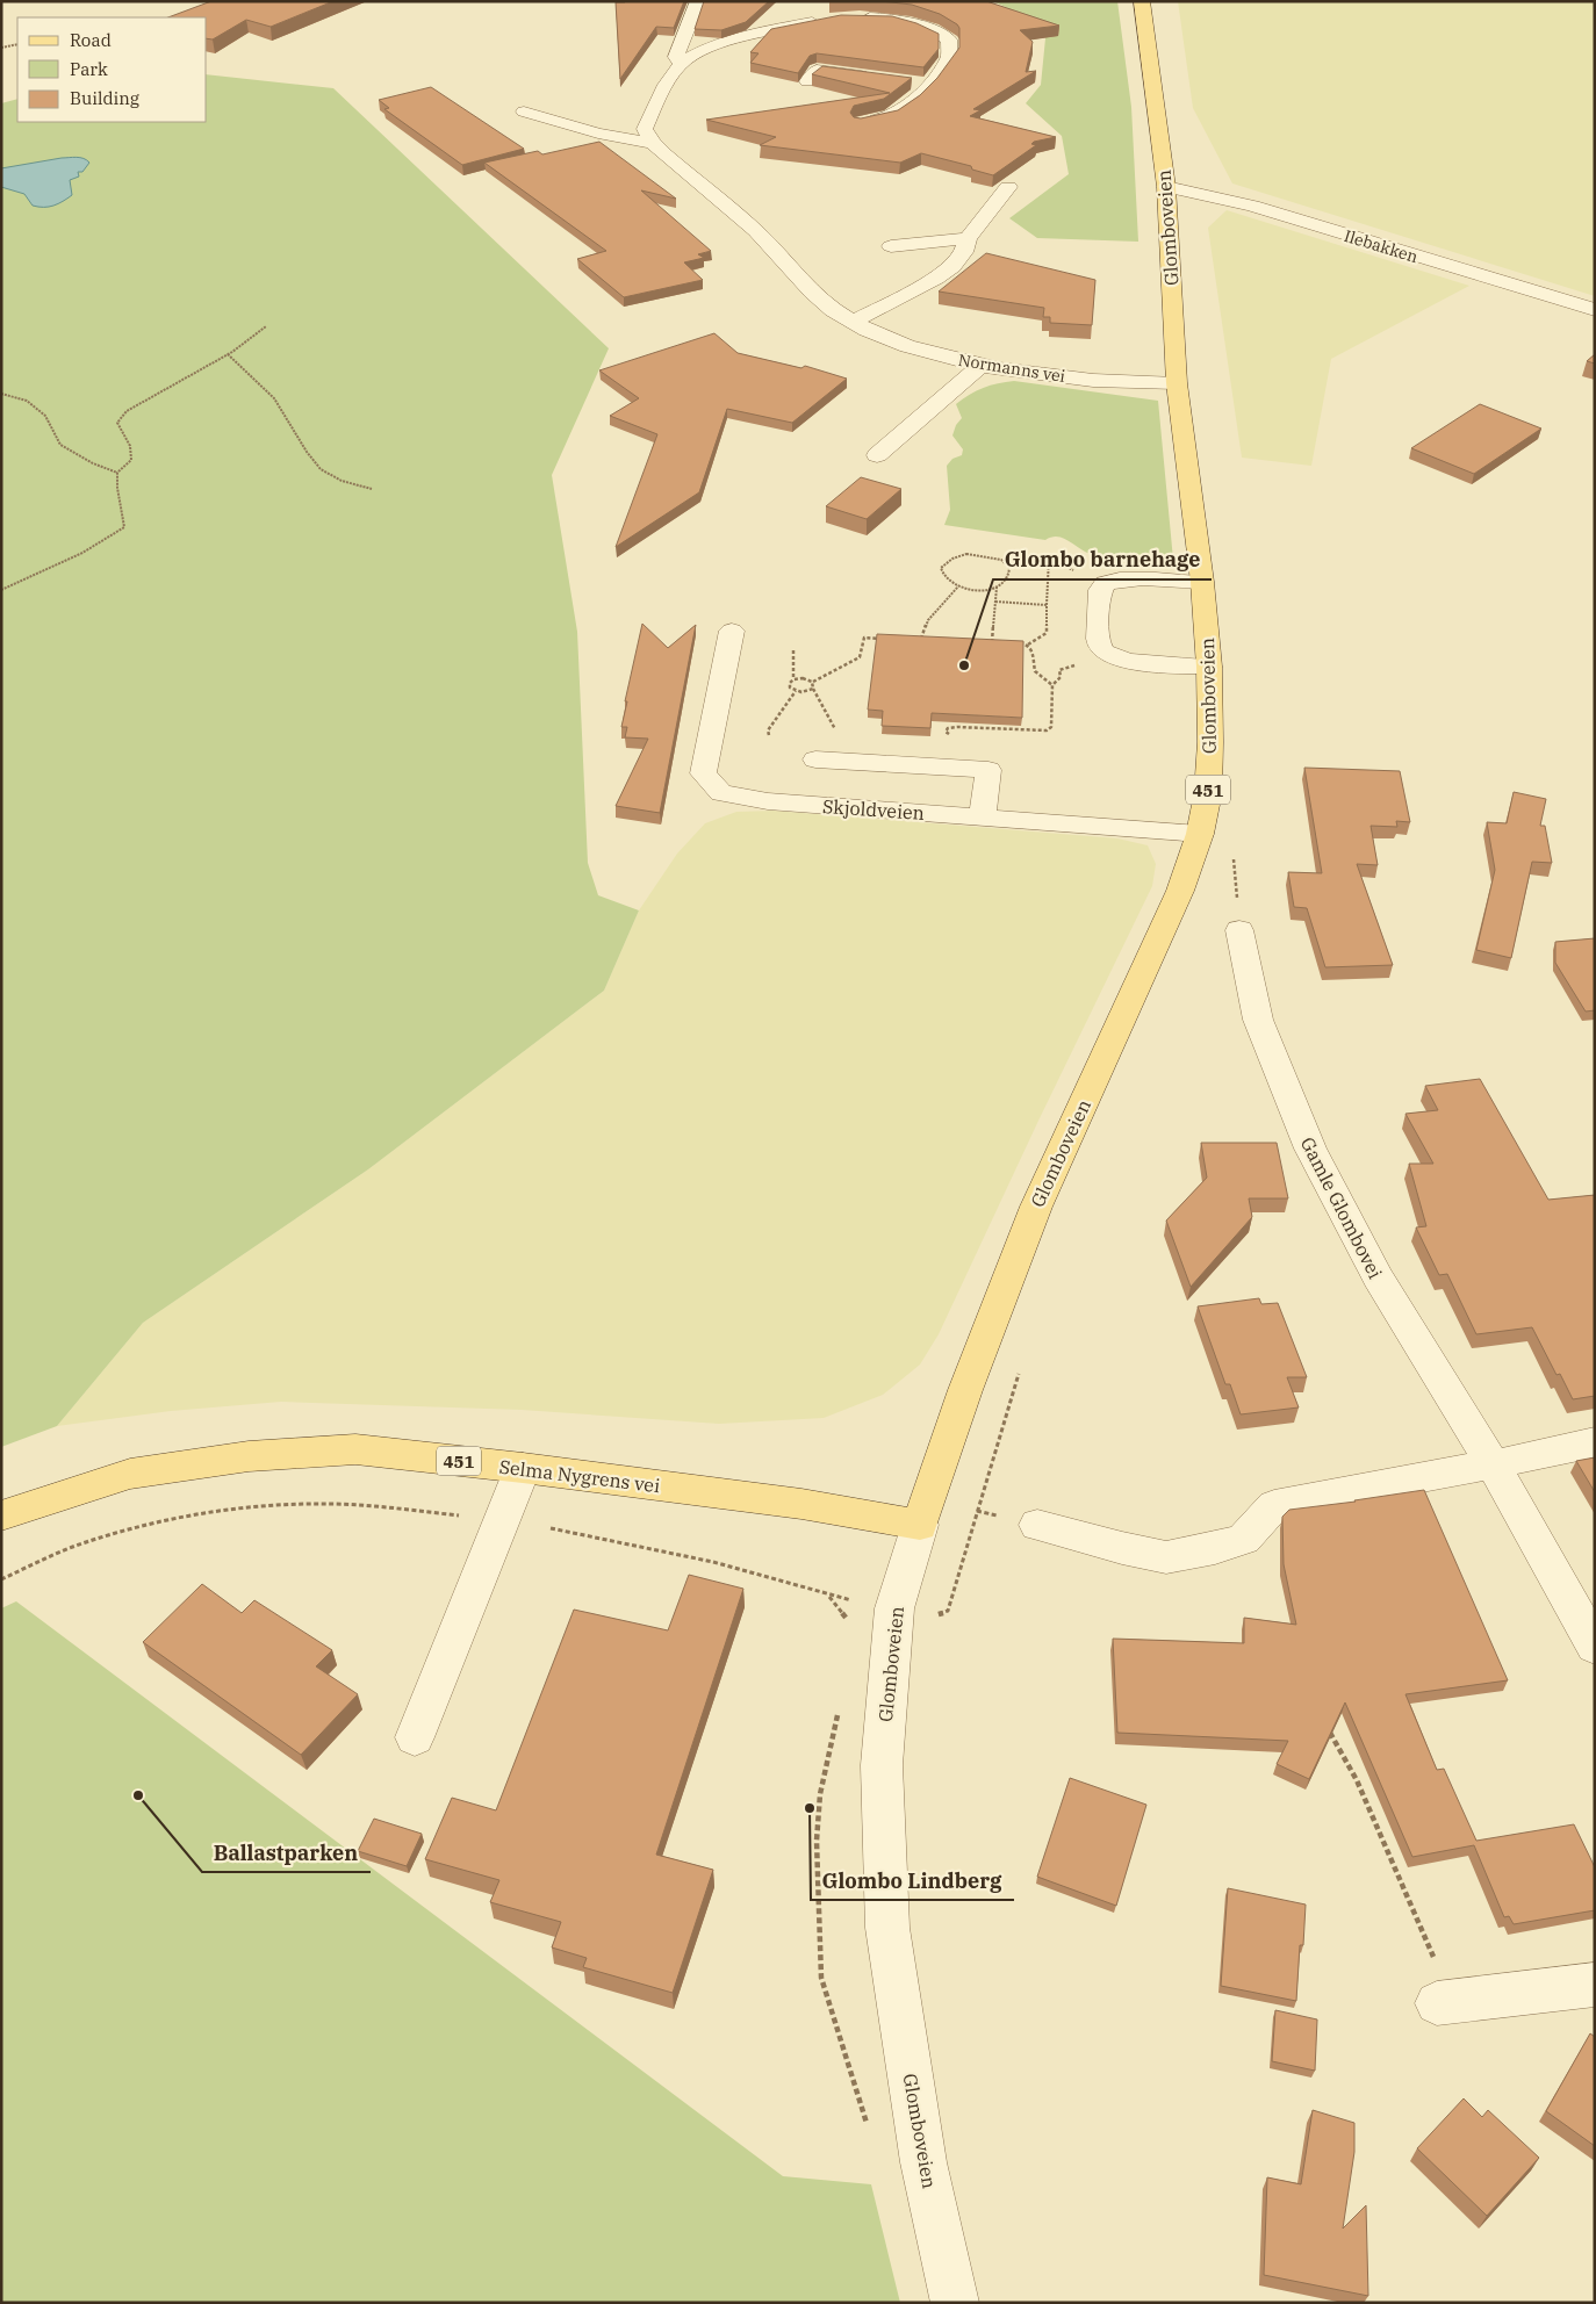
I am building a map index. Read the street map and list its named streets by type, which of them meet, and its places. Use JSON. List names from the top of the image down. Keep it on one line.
{"streets":{"main road":["Glomboveien","451","Selma Nygrens vei"],"street":["Ilebakken","Normanns vei","Skjoldveien","Gamle Glombovei"]},"crossings":[["Glomboveien","Ilebakken"],["Glomboveien","Normanns vei"],["Glomboveien","Skjoldveien"],["Glomboveien","Selma Nygrens vei"]],"places":["Glombo barnehage","Ballastparken","Glombo Lindberg"],"legend":["Road","Park","Building"]}
